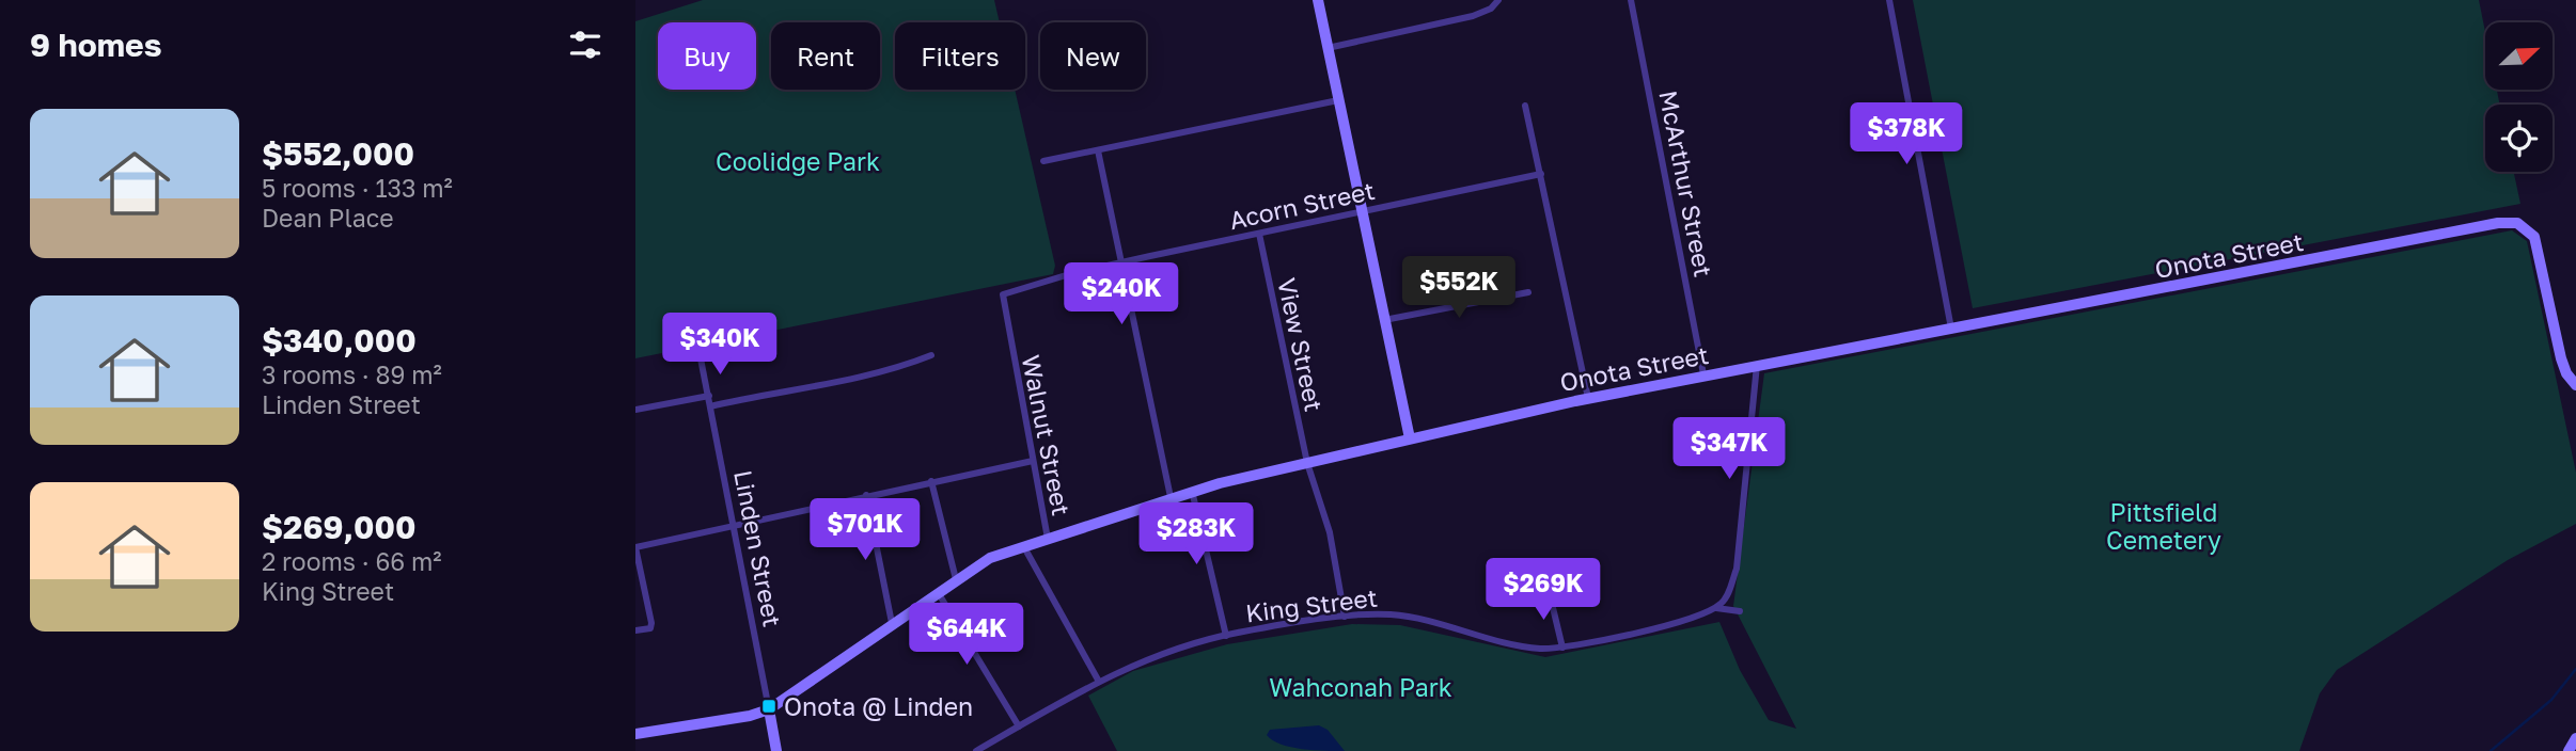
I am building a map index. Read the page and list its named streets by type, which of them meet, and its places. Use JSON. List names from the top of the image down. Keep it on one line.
{"streets":{"street":["McArthur Street","Acorn Street","Onota Street","View Street","Walnut Street","Linden Street","King Street"]},"crossings":[["McArthur Street","Onota Street"],["Acorn Street","View Street"],["Acorn Street","Walnut Street"],["Onota Street","View Street"],["Onota Street","Walnut Street"],["Onota Street","Linden Street"],["View Street","King Street"]],"parks":["Coolidge Park","Pittsfield Cemetery","Wahconah Park"],"places":{"transit":["Onota @ Linden"]},"north":"top right","page":{"heading":"9 homes","chip":["Buy","Rent","Filters","New"],"list":[{"name":"$552,000","note":"5 rooms · 133 m² · Dean Place"},{"name":"$340,000","note":"3 rooms · 89 m² · Linden Street"},{"name":"$269,000","note":"2 rooms · 66 m² · King Street"}],"price":["$378K","$552K","$240K","$340K","$347K","$701K","$283K","$269K","$644K"]}}
